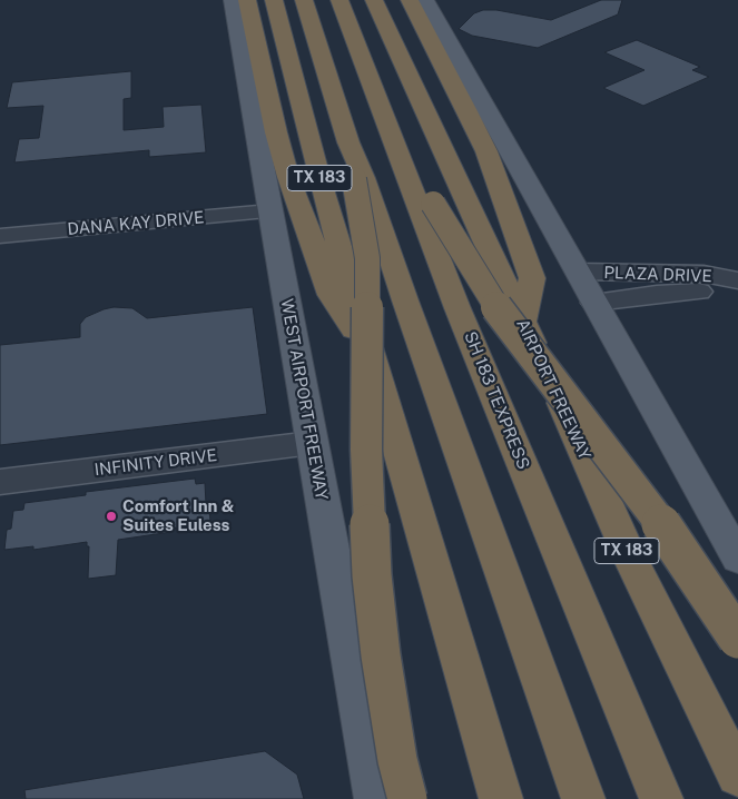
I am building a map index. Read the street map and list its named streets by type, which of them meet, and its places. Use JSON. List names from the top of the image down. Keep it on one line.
{"streets":{"highway":["TX 183","AIRPORT FREEWAY","SH 183 TEXPRESS"],"main road":["WEST AIRPORT FREEWAY"],"street":["DANA KAY DRIVE","PLAZA DRIVE","INFINITY DRIVE"]},"crossings":[["DANA KAY DRIVE","WEST AIRPORT FREEWAY"],["WEST AIRPORT FREEWAY","INFINITY DRIVE"]],"places":["Comfort Inn & Suites Euless"]}
